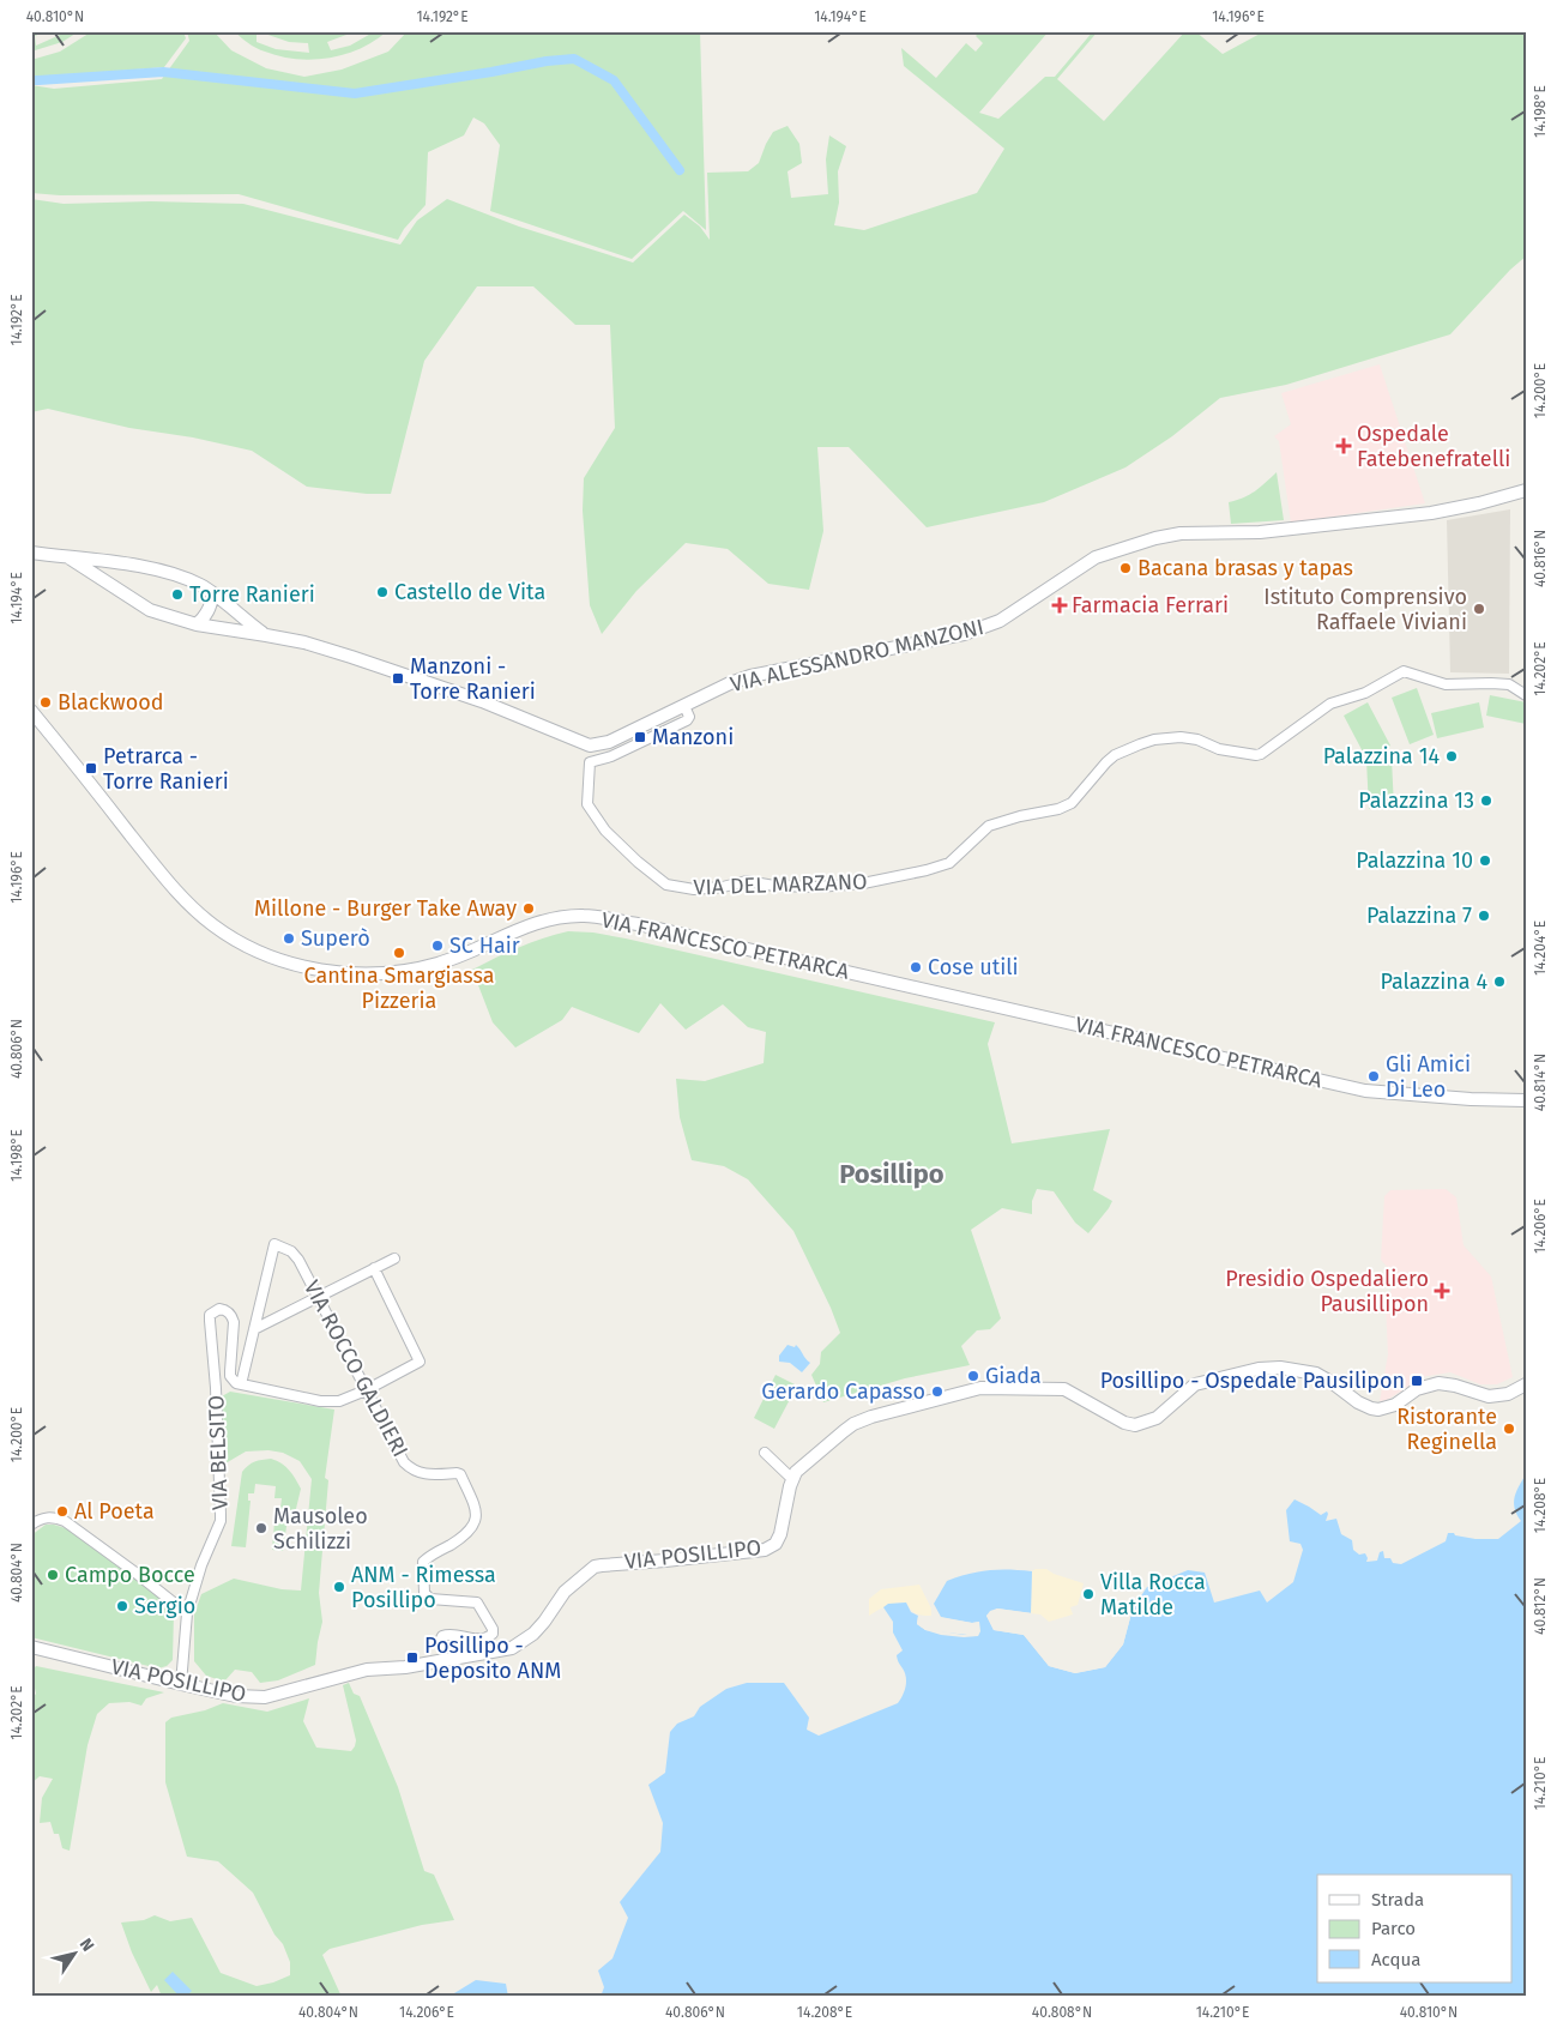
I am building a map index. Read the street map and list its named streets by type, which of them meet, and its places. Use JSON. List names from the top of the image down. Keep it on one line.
{"streets":{"street":["VIA ALESSANDRO MANZONI","VIA DEL MARZANO","VIA FRANCESCO PETRARCA","VIA ROCCO GALDIERI","VIA BELSITO","VIA POSILLIPO"]},"crossings":[["VIA ALESSANDRO MANZONI","VIA DEL MARZANO"],["VIA ROCCO GALDIERI","VIA POSILLIPO"],["VIA BELSITO","VIA POSILLIPO"]],"districts":["Posillipo"],"places":{"health":["Ospedale Fatebenefratelli","Farmacia Ferrari","Presidio Ospedaliero Pausillipon"],"other":["Bacana brasas y tapas","Castello de Vita","Torre Ranieri","Istituto Comprensivo Raffaele Viviani","Blackwood","Palazzina 14","Palazzina 13","Palazzina 10","Millone - Burger Take Away","Palazzina 7","Superò","SC Hair","Cantina Smargiassa Pizzeria","Cose utili","Palazzina 4","Gli Amici Di Leo","Giada","Gerardo Capasso","Ristorante Reginella","Al Poeta","Mausoleo Schilizzi","Campo Bocce","ANM - Rimessa Posillipo","Villa Rocca Matilde","Sergio"],"transit":["Manzoni - Torre Ranieri","Manzoni","Petrarca - Torre Ranieri","Posillipo - Ospedale Pausilipon","Posillipo - Deposito ANM"]},"legend":["Strada","Parco","Acqua"],"north":"top right","coordinates":["40.810°N","14.192°E","14.194°E","14.196°E","14.198°E","14.200°E","40.816°N","14.202°E","14.204°E","40.806°N","40.814°N","14.206°E","14.208°E","40.804°N","40.812°N","14.210°E","40.808°N"]}
